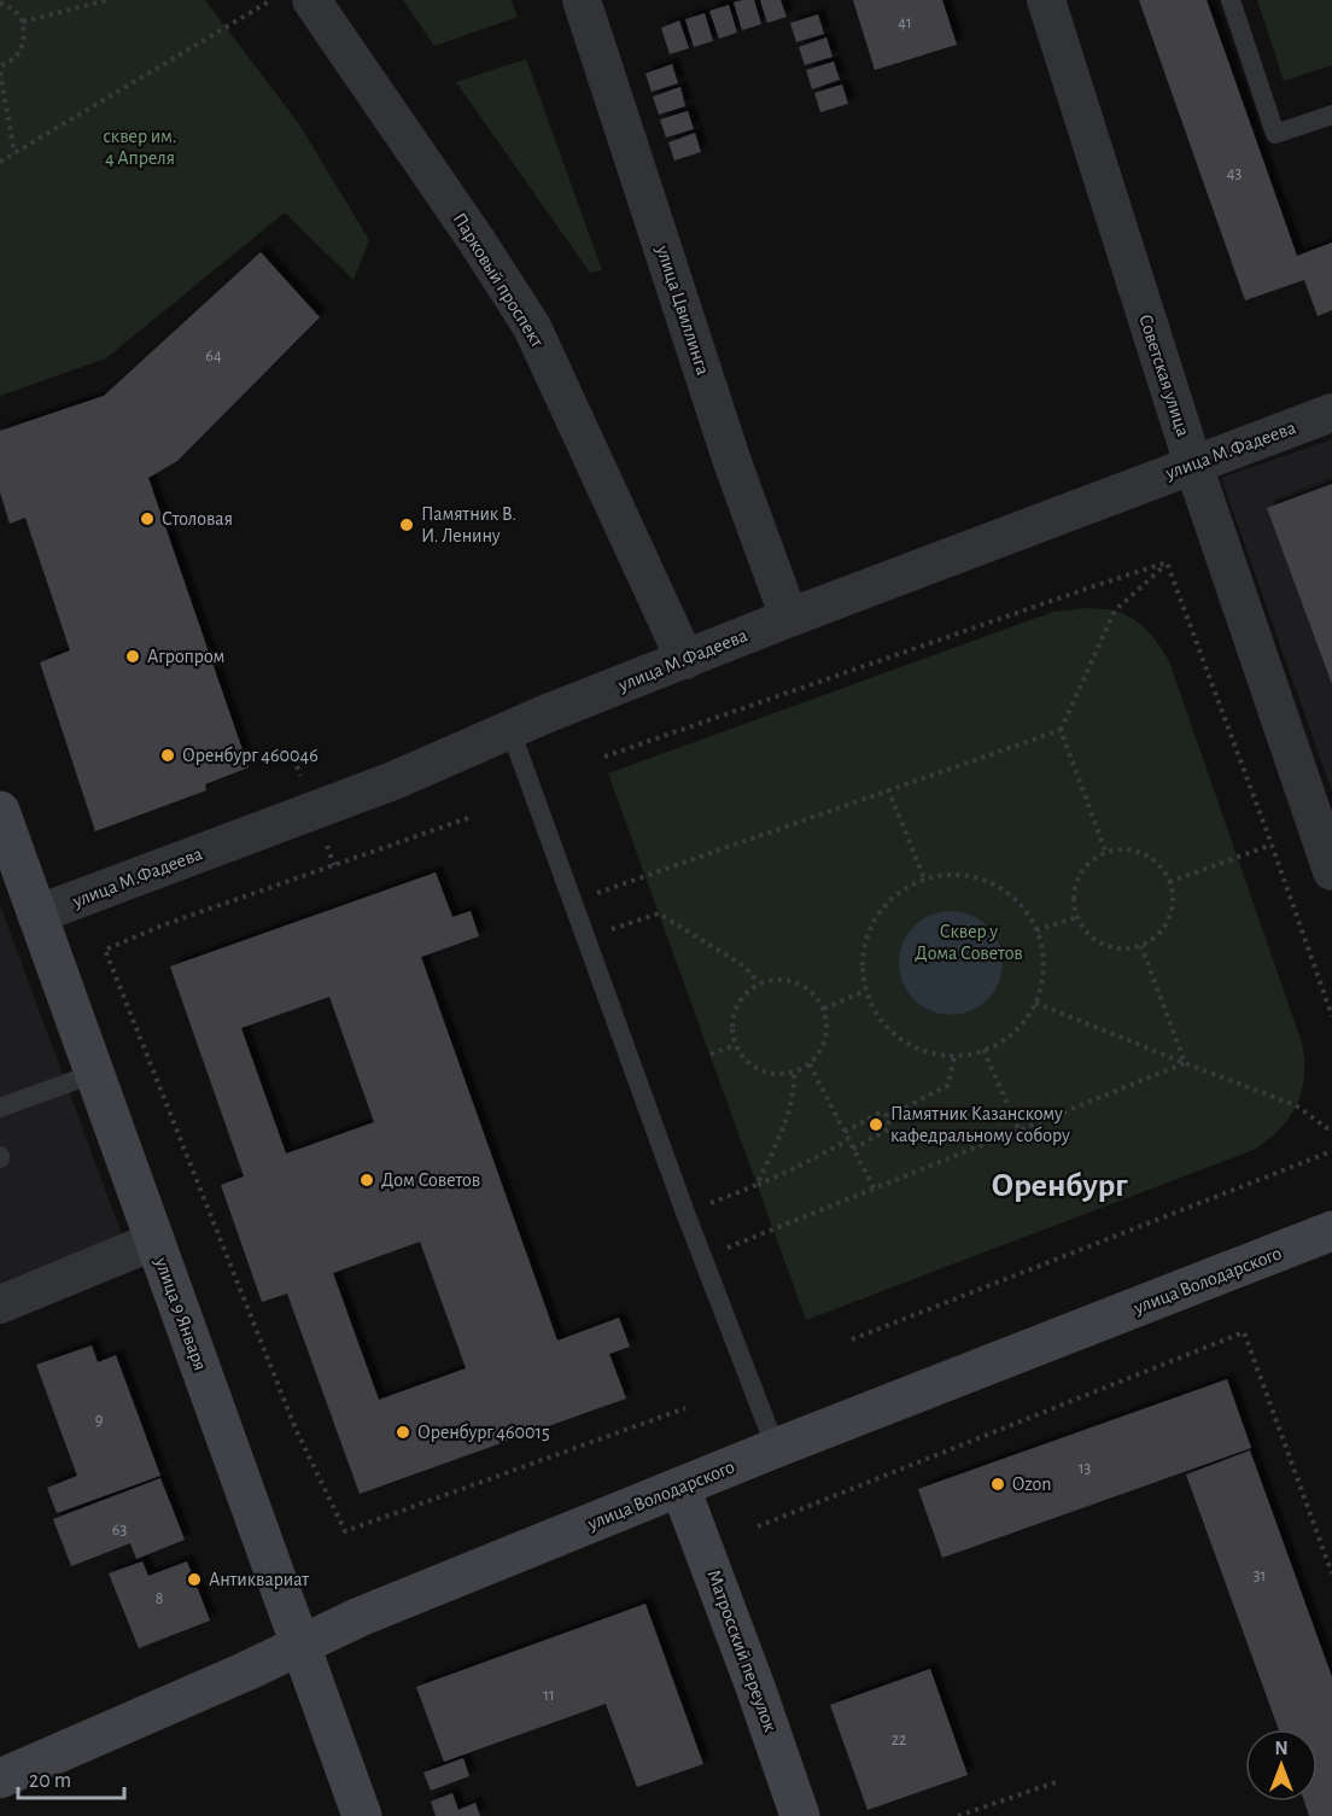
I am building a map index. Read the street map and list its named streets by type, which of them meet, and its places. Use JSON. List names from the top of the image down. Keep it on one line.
{"streets":{"main road":["улица Володарского","улица 9 Января","Матросский переулок"],"street":["Парковый проспект","улица Цвиллинга","Советская улица","улица М.Фадеева"]},"crossings":[["Парковый проспект","улица М.Фадеева"],["улица Цвиллинга","улица М.Фадеева"],["Советская улица","улица М.Фадеева"],["улица М.Фадеева","улица 9 Января"],["улица Володарского","улица 9 Января"],["улица Володарского","Матросский переулок"]],"districts":["Оренбург"],"parks":["сквер им. 4 Апреля","Сквер у Дома Советов"],"places":["Столовая","Памятник В. И. Ленину","Агропром","Оренбург 460046","Памятник Казанскому кафедральному собору","Дом Советов","Оренбург 460015","Ozon","Антиквариат"],"house_numbers":["41","43","64","9","13","63","31","8","11","22"],"scale_bar":"20 m","north":"top"}
